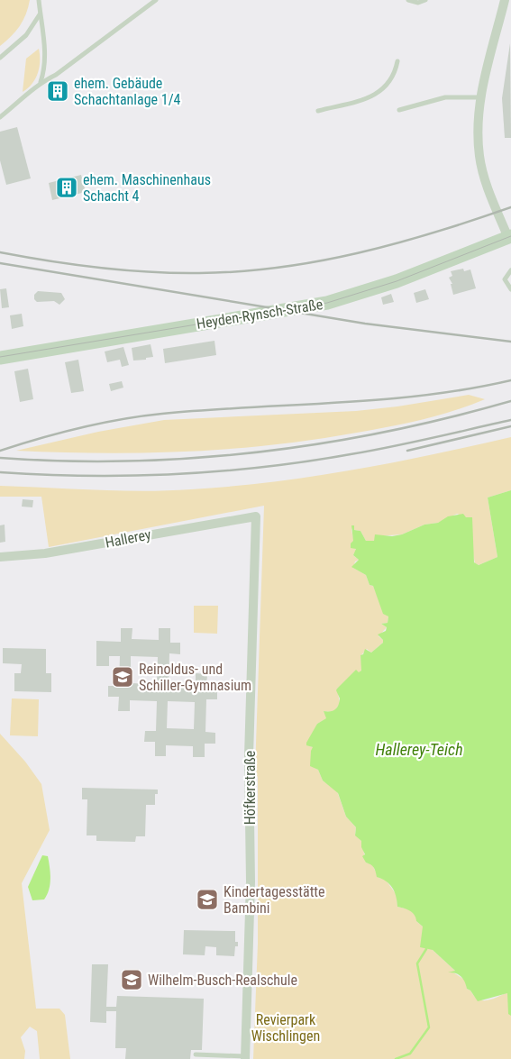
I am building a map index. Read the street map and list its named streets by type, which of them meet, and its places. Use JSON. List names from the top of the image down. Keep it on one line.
{"streets":{"main road":["Heyden-Rynsch-Straße"],"street":["Hallerey","Höfkerstraße"]},"crossings":[["Hallerey","Höfkerstraße"]],"water":["Hallerey-Teich"],"parks":["Revierpark Wischlingen"],"places":{"building":["ehem. Gebäude Schachtanlage 1/4","ehem. Maschinenhaus Schacht 4"],"school or university":["Reinoldus- und Schiller-Gymnasium","Kindertagesstätte Bambini","Wilhelm-Busch-Realschule"]}}
